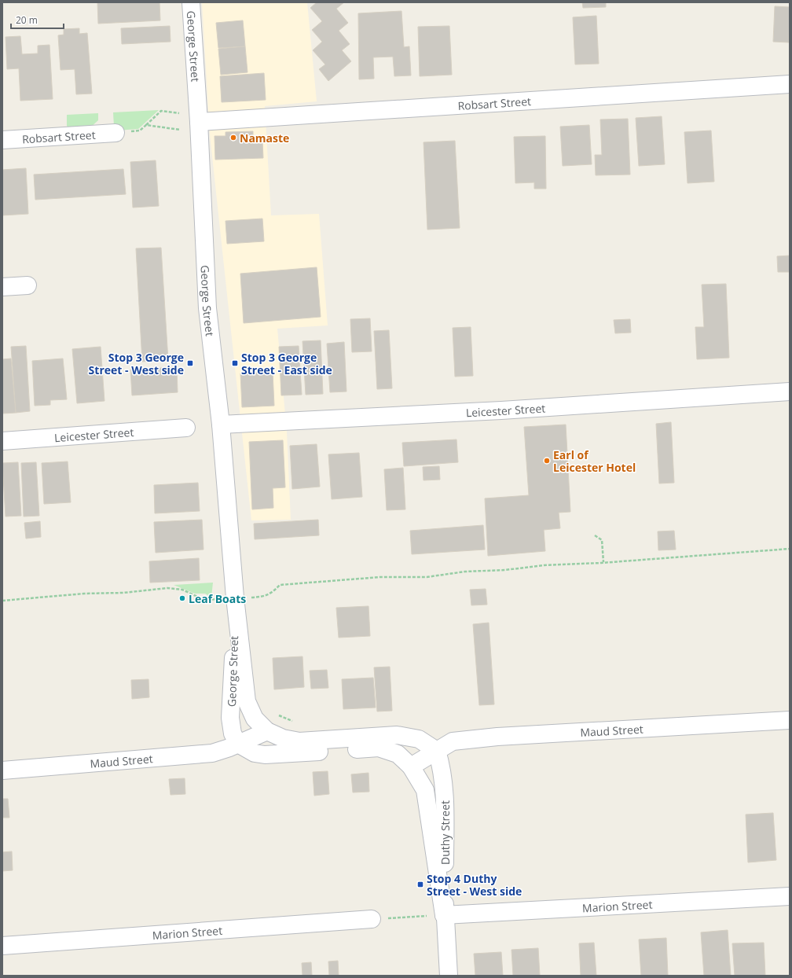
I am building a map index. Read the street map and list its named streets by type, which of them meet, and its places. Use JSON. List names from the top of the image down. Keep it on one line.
{"streets":{"street":["George Street","Robsart Street","Leicester Street","Maud Street","Duthy Street","Marion Street"]},"crossings":[["George Street","Robsart Street"],["George Street","Leicester Street"],["George Street","Maud Street"],["Maud Street","Duthy Street"],["Duthy Street","Marion Street"]],"places":{"other":["Namaste","Earl of Leicester Hotel","Leaf Boats"],"transit":["Stop 3 George Street - West side","Stop 3 George Street - East side","Stop 4 Duthy Street - West side"]},"scale_bar":"20 m"}
